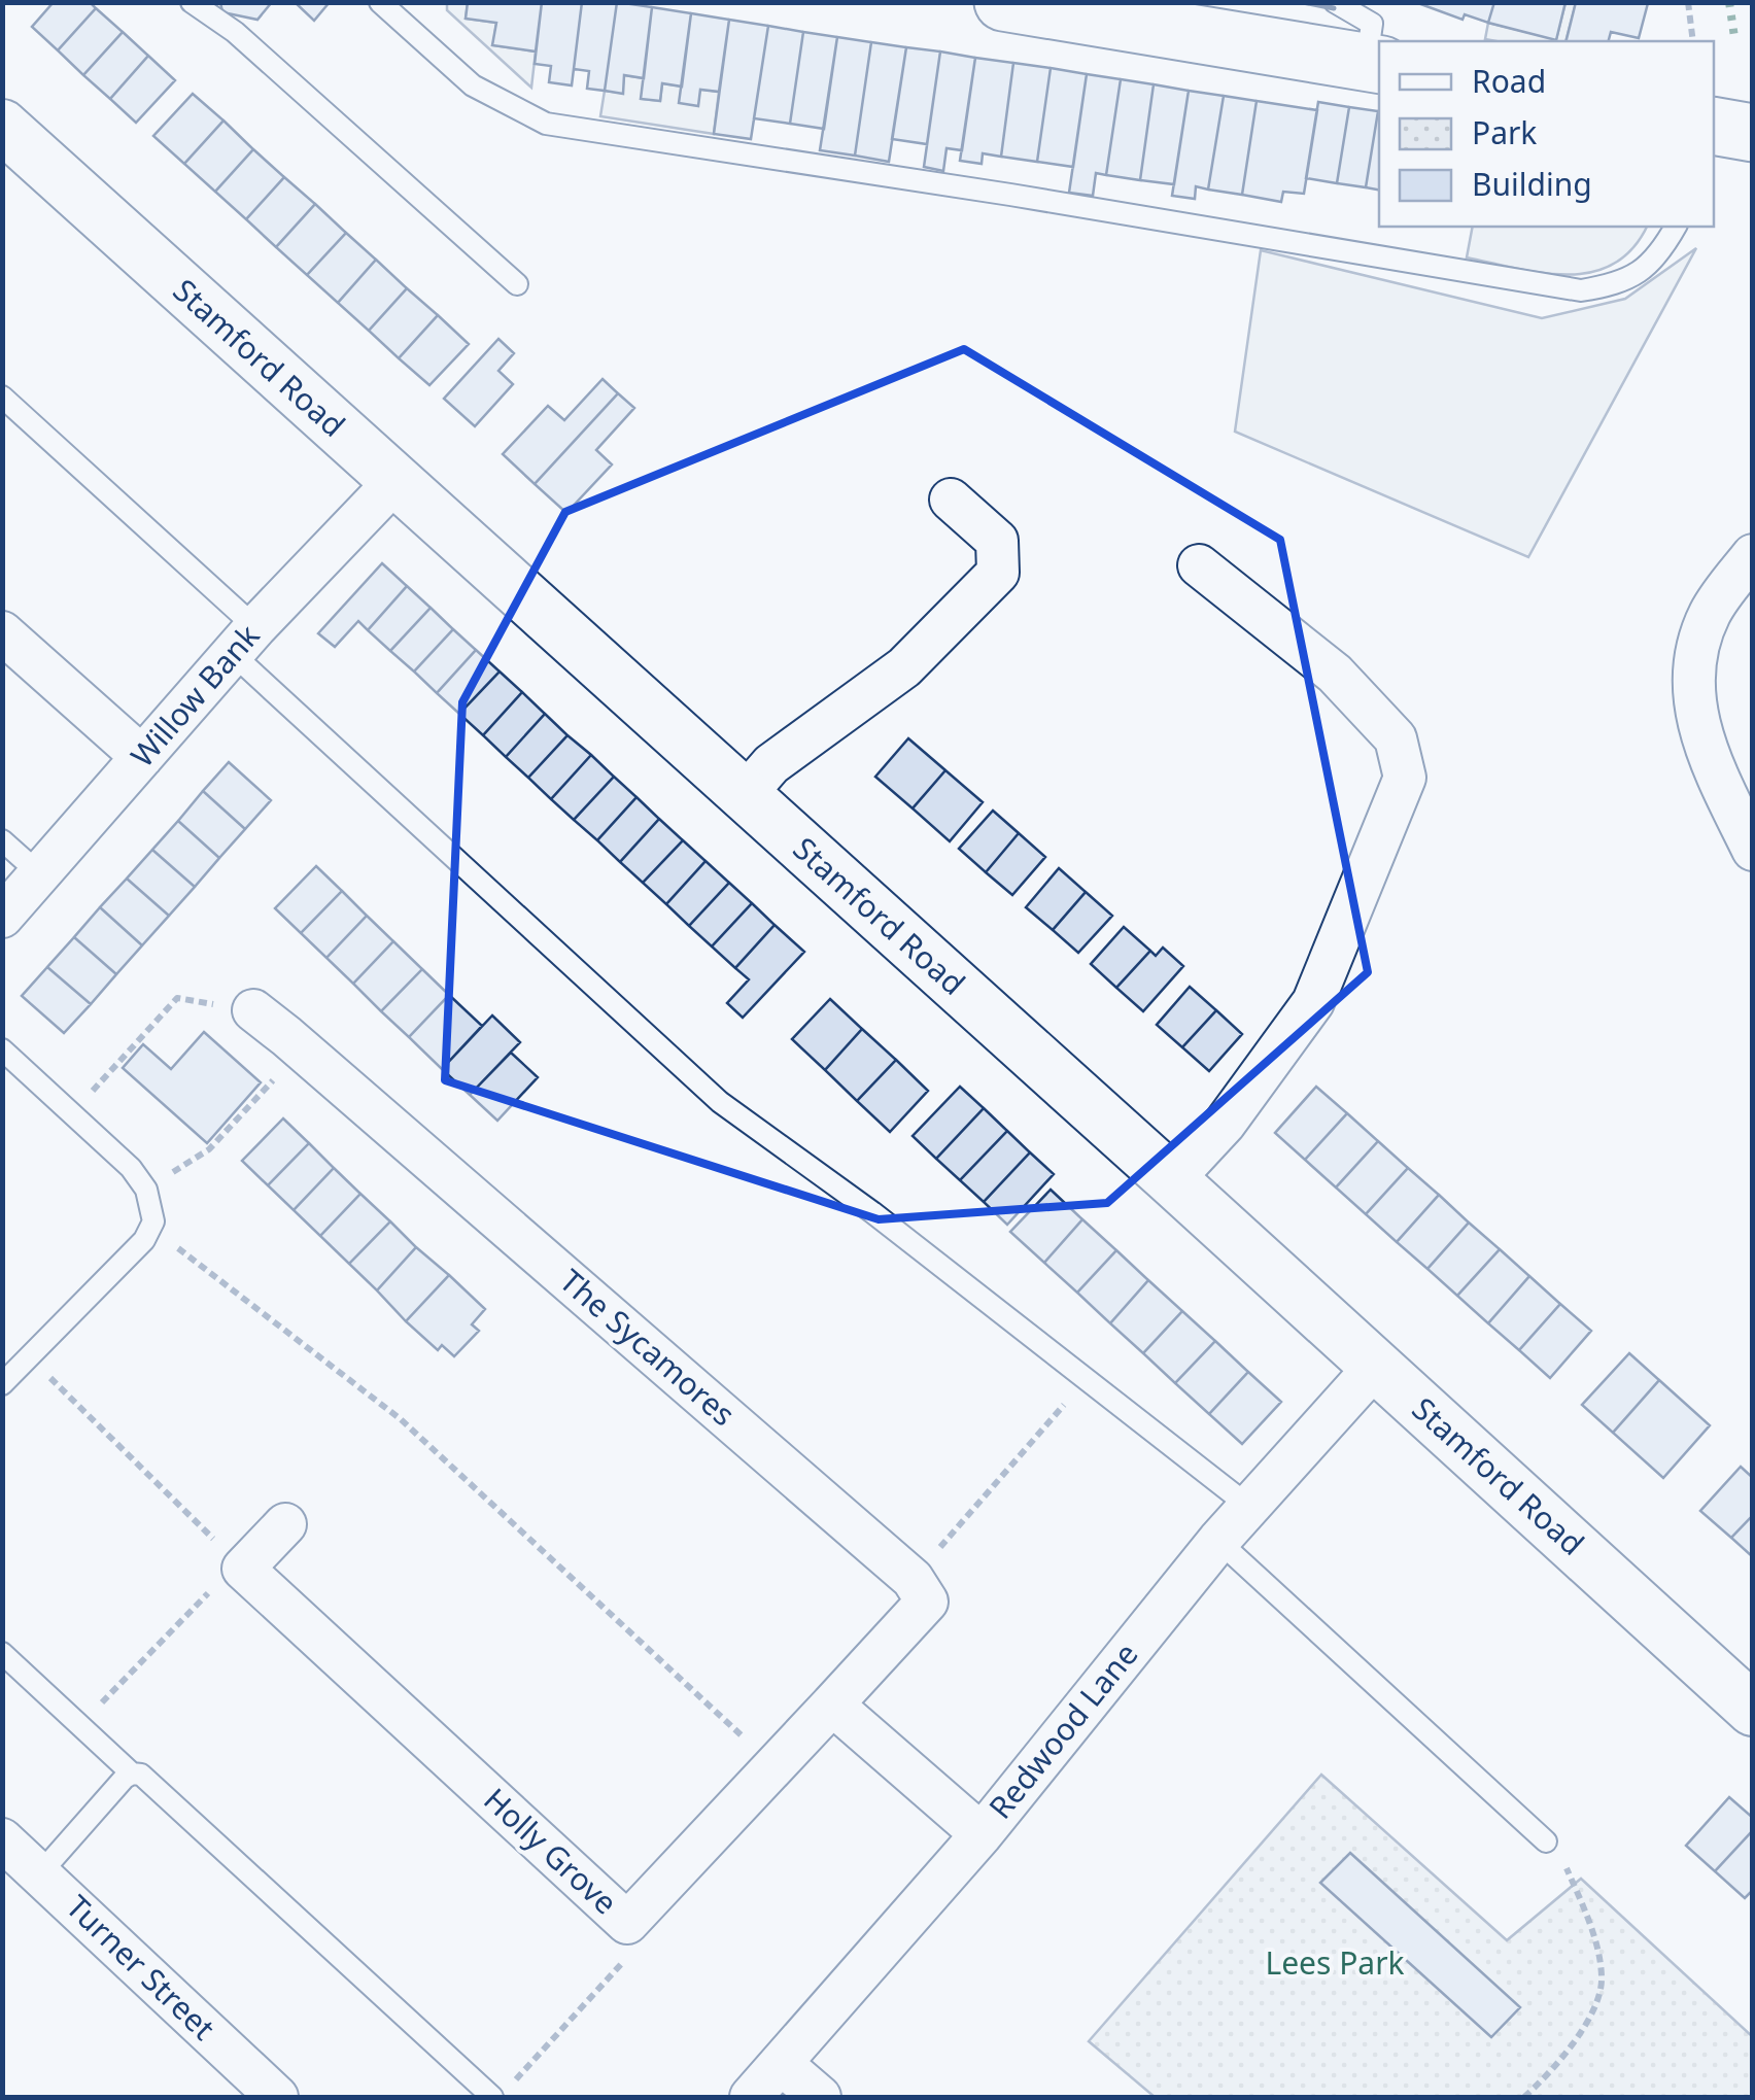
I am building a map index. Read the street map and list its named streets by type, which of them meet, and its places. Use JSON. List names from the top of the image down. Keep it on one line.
{"streets":{"street":["Stamford Road","Willow Bank","The Sycamores","Redwood Lane","Holly Grove","Turner Street"]},"crossings":[["Stamford Road","Willow Bank"],["Stamford Road","Redwood Lane"]],"parks":["Lees Park"],"legend":["Road","Park","Building"]}
